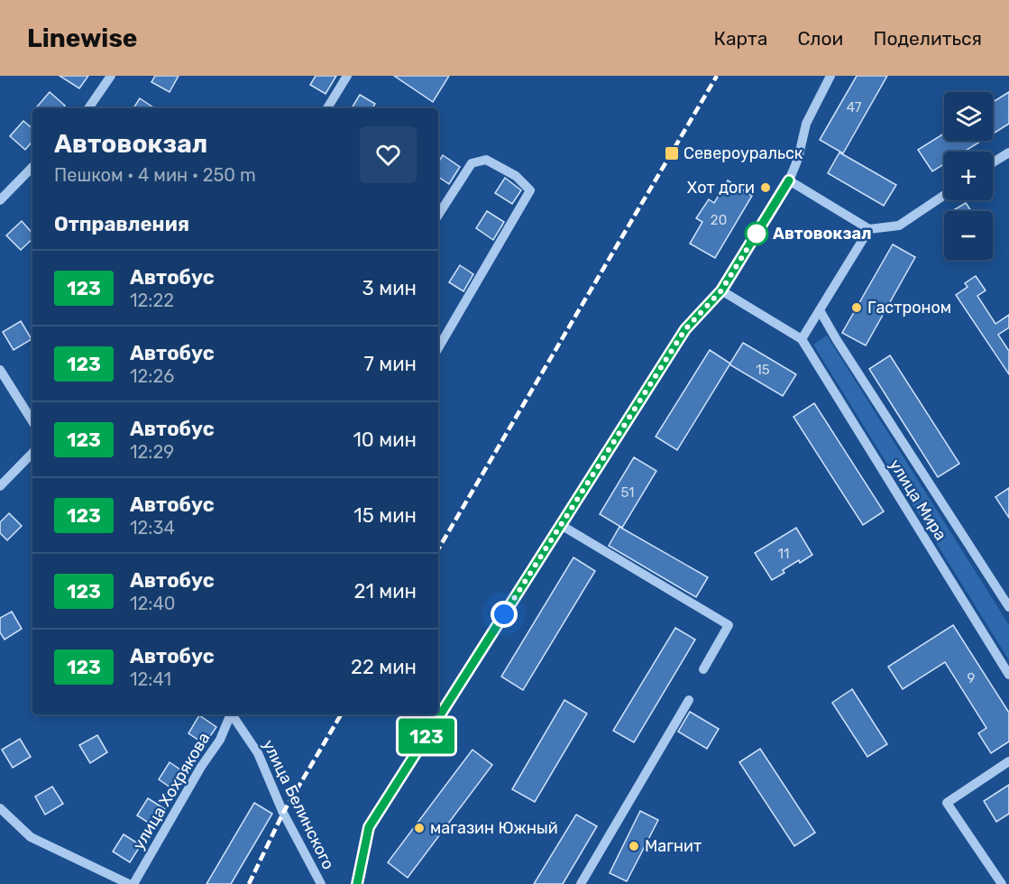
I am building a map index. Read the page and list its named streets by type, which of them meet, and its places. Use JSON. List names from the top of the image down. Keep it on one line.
{"streets":{"street":["улица Мира","улица Хохрякова","улица Белинского"]},"places":{"transit":["Североуральск"],"other":["Хот доги","Автовокзал","Гастроном","магазин Южный","Магнит"]},"lines":["bus line 123"],"house_numbers":["47","20","15","51","11","9"],"page":{"header":"Linewise","nav":["Карта","Слои","Поделиться"],"on_map":"123","map_buttons":["+","−"],"heading":[["Автовокзал","Пешком · 4 мин · 250 m"],"Отправления"],"list":[{"mark":"123","name":"Автобус","note":"12:22","value":"3 мин"},{"mark":"123","name":"Автобус","note":"12:26","value":"7 мин"},{"mark":"123","name":"Автобус","note":"12:29","value":"10 мин"},{"mark":"123","name":"Автобус","note":"12:34","value":"15 мин"},{"mark":"123","name":"Автобус","note":"12:40","value":"21 мин"},{"mark":"123","name":"Автобус","note":"12:41","value":"22 мин"}]}}
